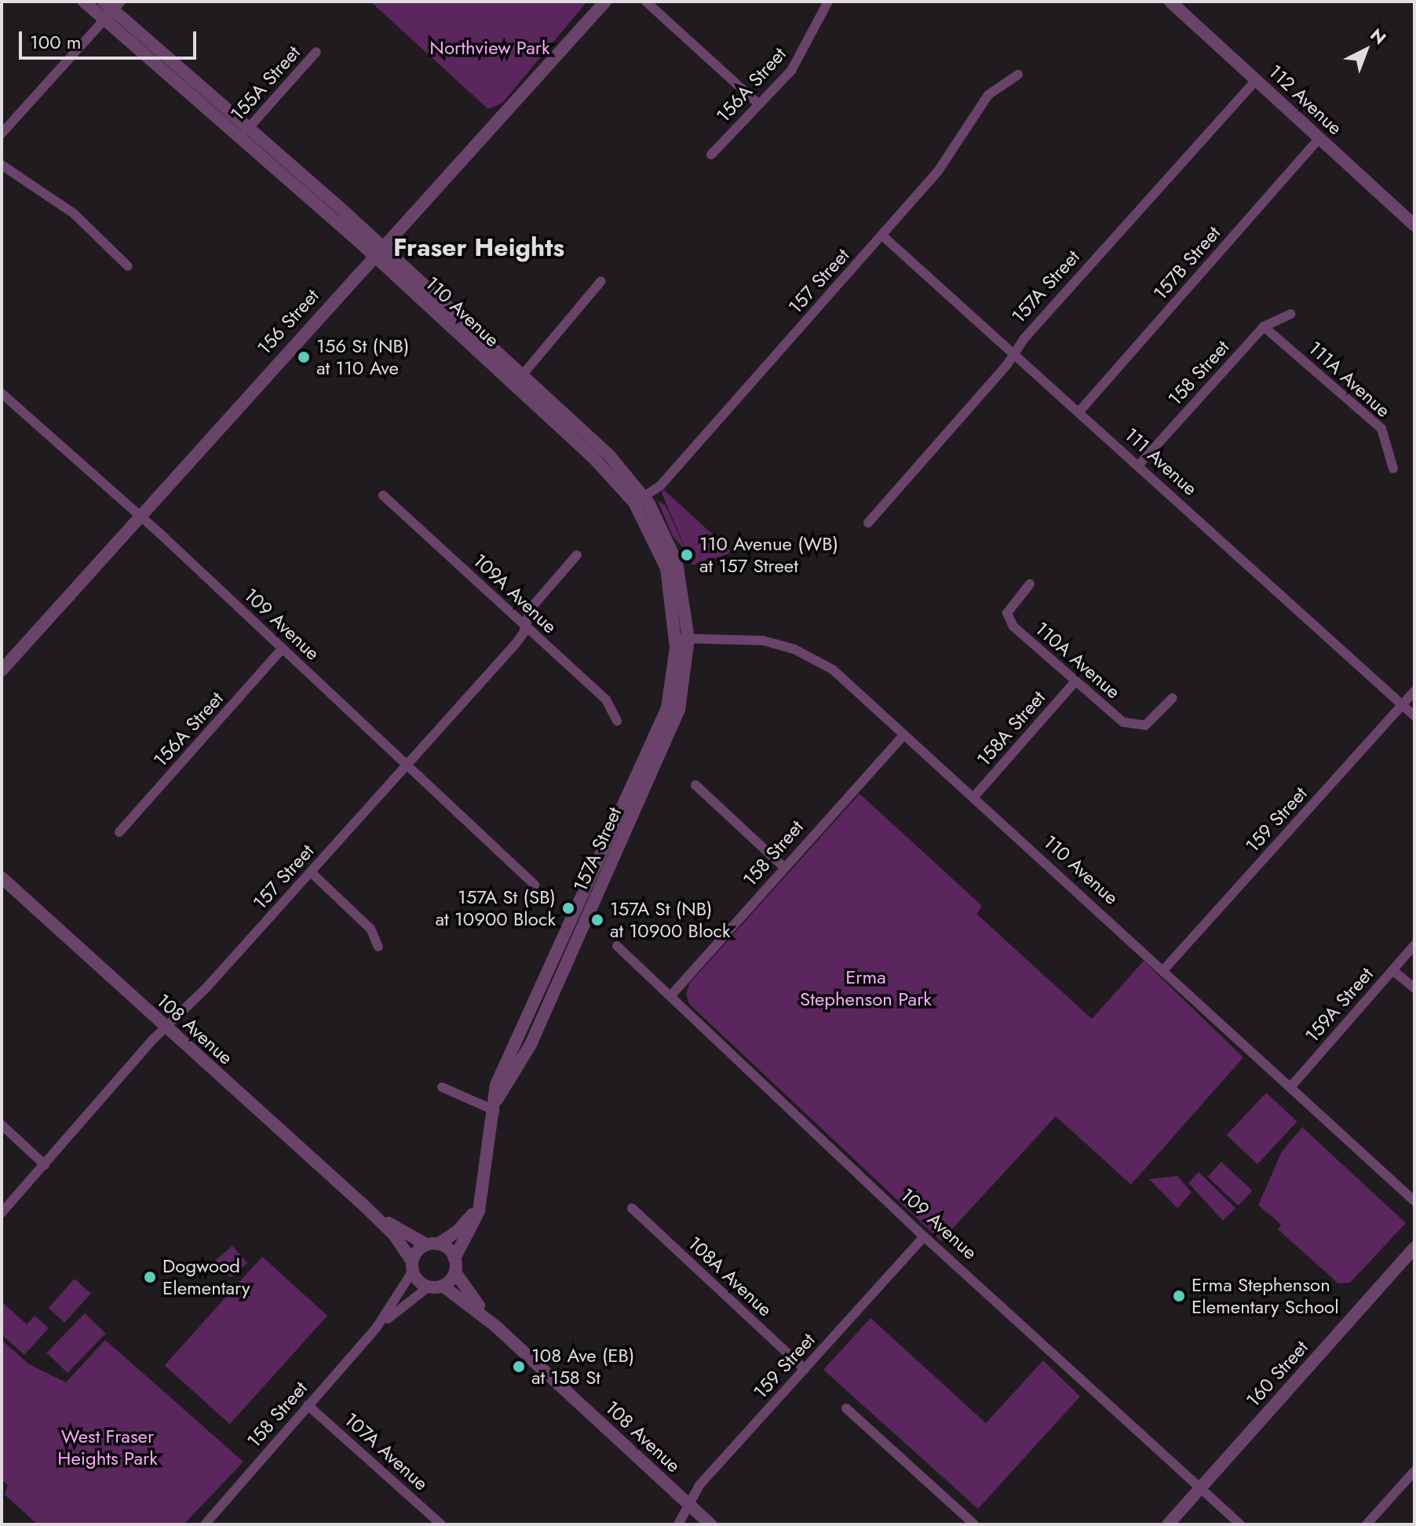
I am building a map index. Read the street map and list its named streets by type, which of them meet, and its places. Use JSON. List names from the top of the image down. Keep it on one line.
{"streets":{"street":["155A Street","156A Street","112 Avenue","157B Street","157 Street","157A Street","110 Avenue","156 Street","158 Street","111A Avenue","111 Avenue","109A Avenue","109 Avenue","110A Avenue","158A Street","159 Street","159A Street","108 Avenue","108A Avenue","160 Street","107A Avenue"]},"crossings":[["155A Street","110 Avenue"],["156A Street","109 Avenue"],["112 Avenue","157B Street"],["112 Avenue","157A Street"],["157B Street","111 Avenue"],["157 Street","110 Avenue"],["157 Street","111 Avenue"],["157 Street","109A Avenue"],["157 Street","109 Avenue"],["157 Street","108 Avenue"],["157A Street","110 Avenue"],["157A Street","158 Street"],["157A Street","111 Avenue"],["157A Street","108 Avenue"],["110 Avenue","156 Street"],["110 Avenue","158 Street"],["110 Avenue","158A Street"],["110 Avenue","159 Street"],["110 Avenue","159A Street"],["156 Street","109 Avenue"],["158 Street","111A Avenue"],["158 Street","111 Avenue"],["158 Street","109 Avenue"],["158 Street","108 Avenue"],["158 Street","107A Avenue"],["111 Avenue","159 Street"],["109 Avenue","159 Street"],["109 Avenue","160 Street"],["110A Avenue","158A Street"],["159 Street","108 Avenue"],["159 Street","108A Avenue"]],"districts":["Fraser Heights"],"parks":["Northview Park","Erma Stephenson Park","West Fraser Heights Park"],"places":["156 St (NB) at 110 Ave","110 Avenue (WB) at 157 Street","157A St (SB) at 10900 Block","157A St (NB) at 10900 Block","Dogwood Elementary","Erma Stephenson Elementary School","108 Ave (EB) at 158 St"],"scale_bar":"100 m","north":"top right"}
